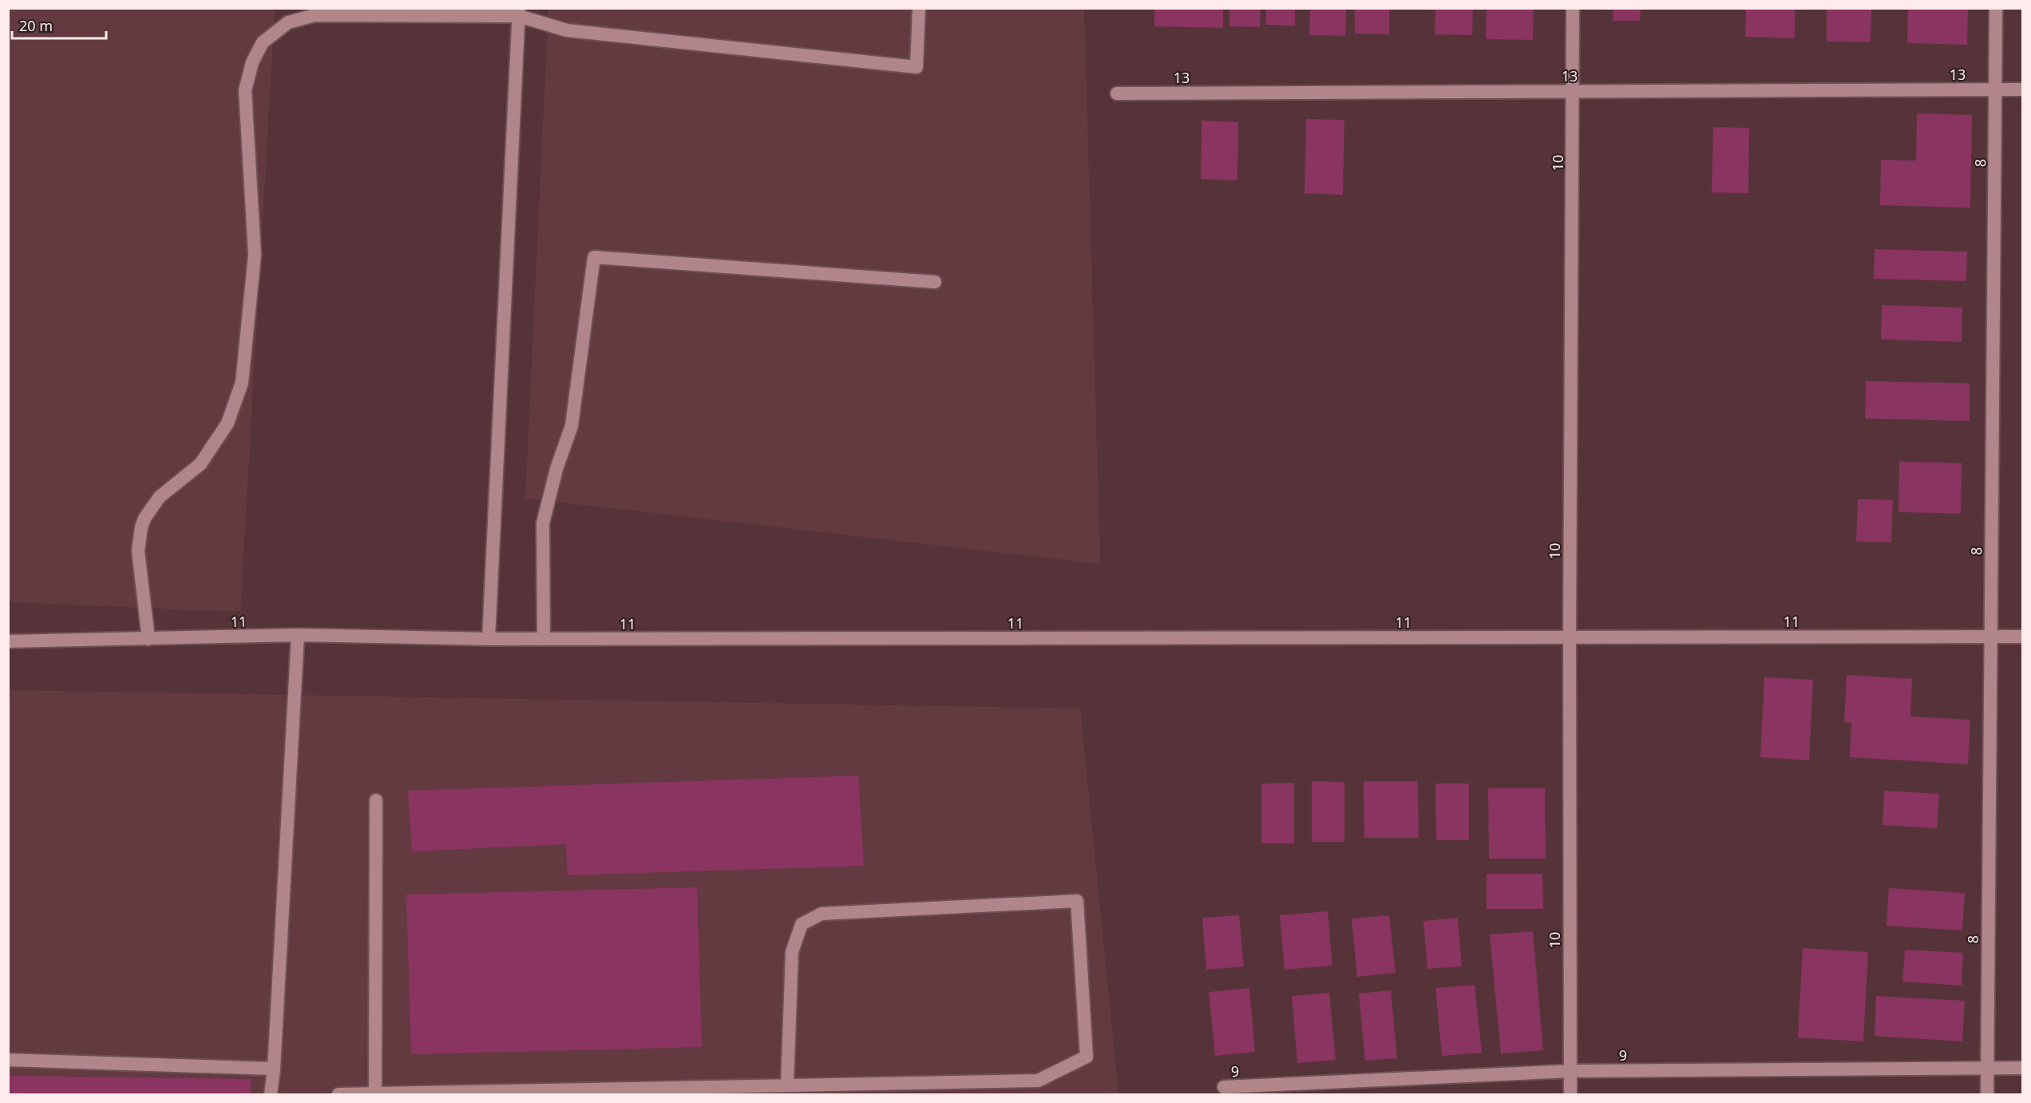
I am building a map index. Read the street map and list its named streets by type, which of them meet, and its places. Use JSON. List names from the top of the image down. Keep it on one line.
{"streets":{"street":["13","10","8","11","9"]},"crossings":[["13","10"],["13","8"],["10","11"],["10","9"],["8","11"],["8","9"]],"scale_bar":"20 m"}
